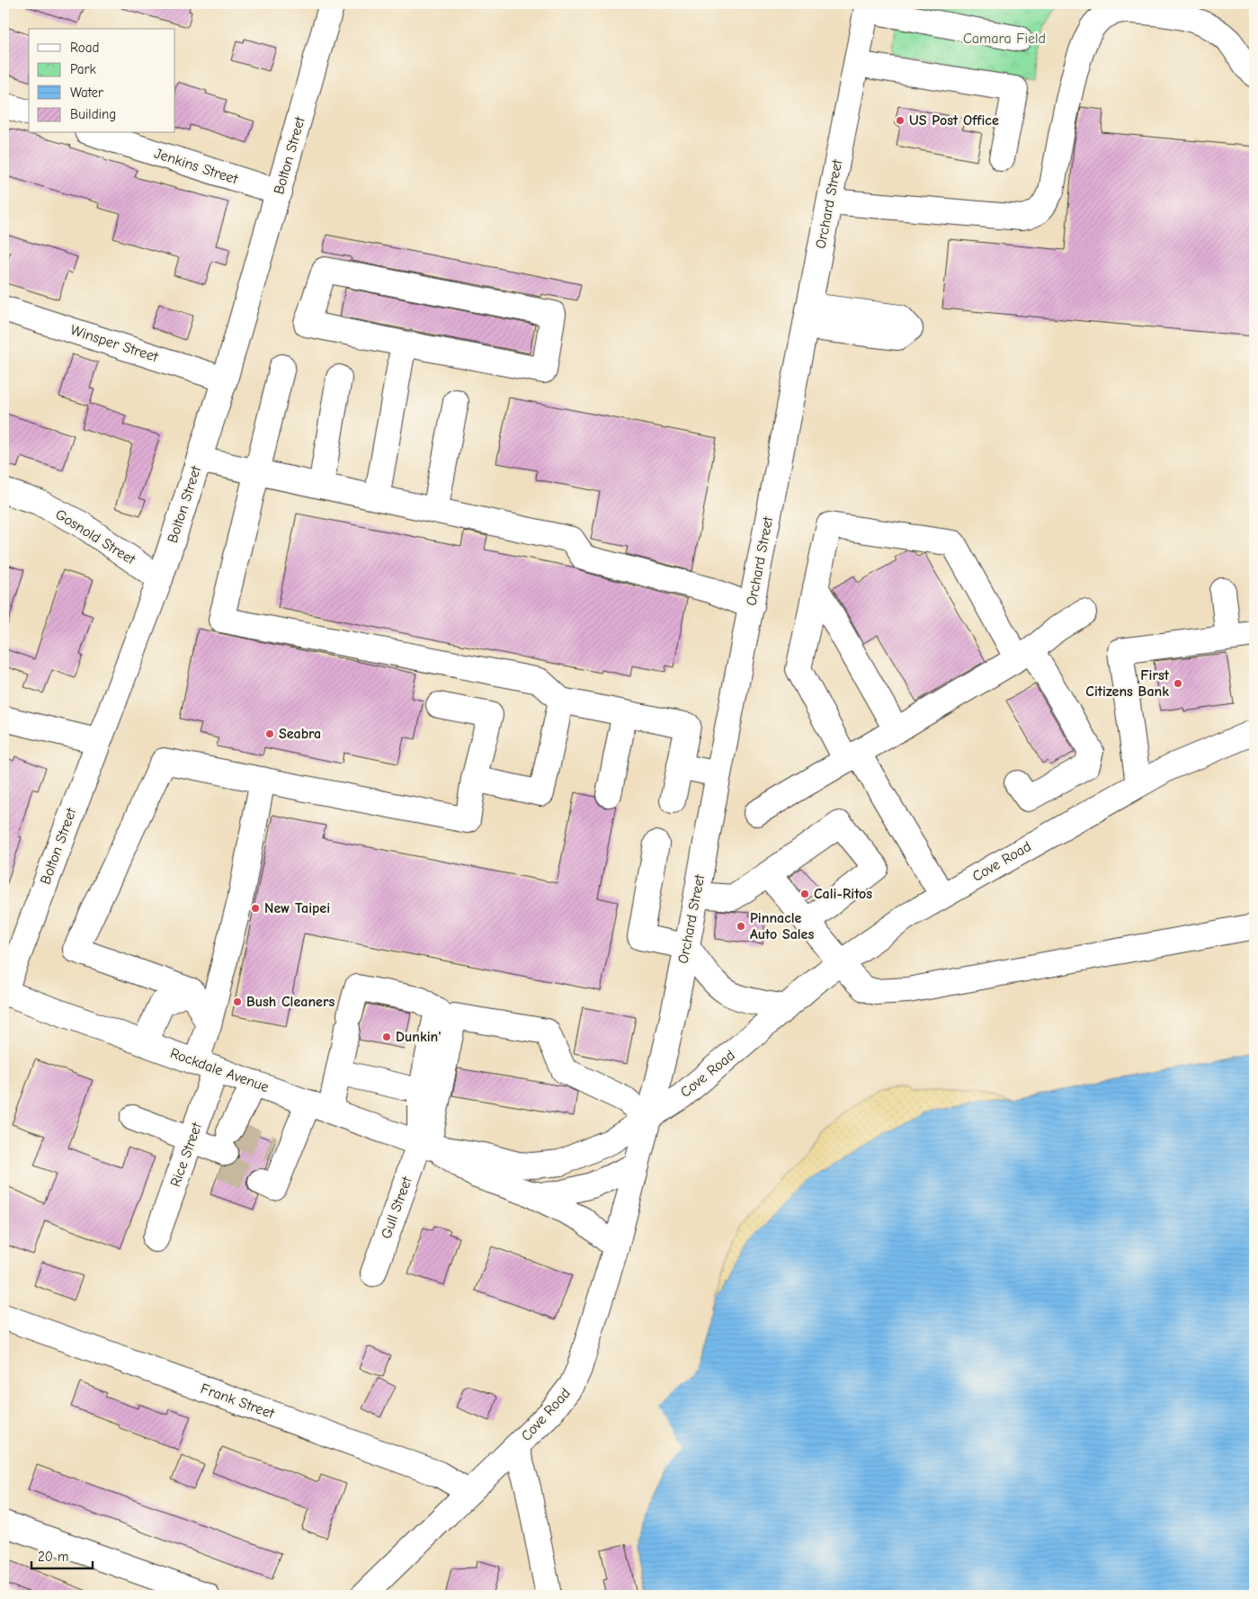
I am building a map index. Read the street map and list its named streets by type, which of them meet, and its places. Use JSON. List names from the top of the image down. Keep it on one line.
{"streets":{"street":["Bolton Street","Jenkins Street","Orchard Street","Winsper Street","Gosnold Street","Cove Road","Rockdale Avenue","Rice Street","Gull Street","Frank Street"]},"crossings":[["Bolton Street","Jenkins Street"],["Bolton Street","Winsper Street"],["Bolton Street","Gosnold Street"],["Bolton Street","Rockdale Avenue"],["Orchard Street","Cove Road"],["Orchard Street","Rockdale Avenue"],["Cove Road","Rockdale Avenue"],["Cove Road","Frank Street"],["Rockdale Avenue","Rice Street"],["Rockdale Avenue","Gull Street"]],"parks":["Camara Field"],"places":["US Post Office","First Citizens Bank","Seabra","Cali-Ritos","New Taipei","Pinnacle Auto Sales","Bush Cleaners","Dunkin'"],"legend":["Road","Park","Water","Building"],"scale_bar":"20 m"}
